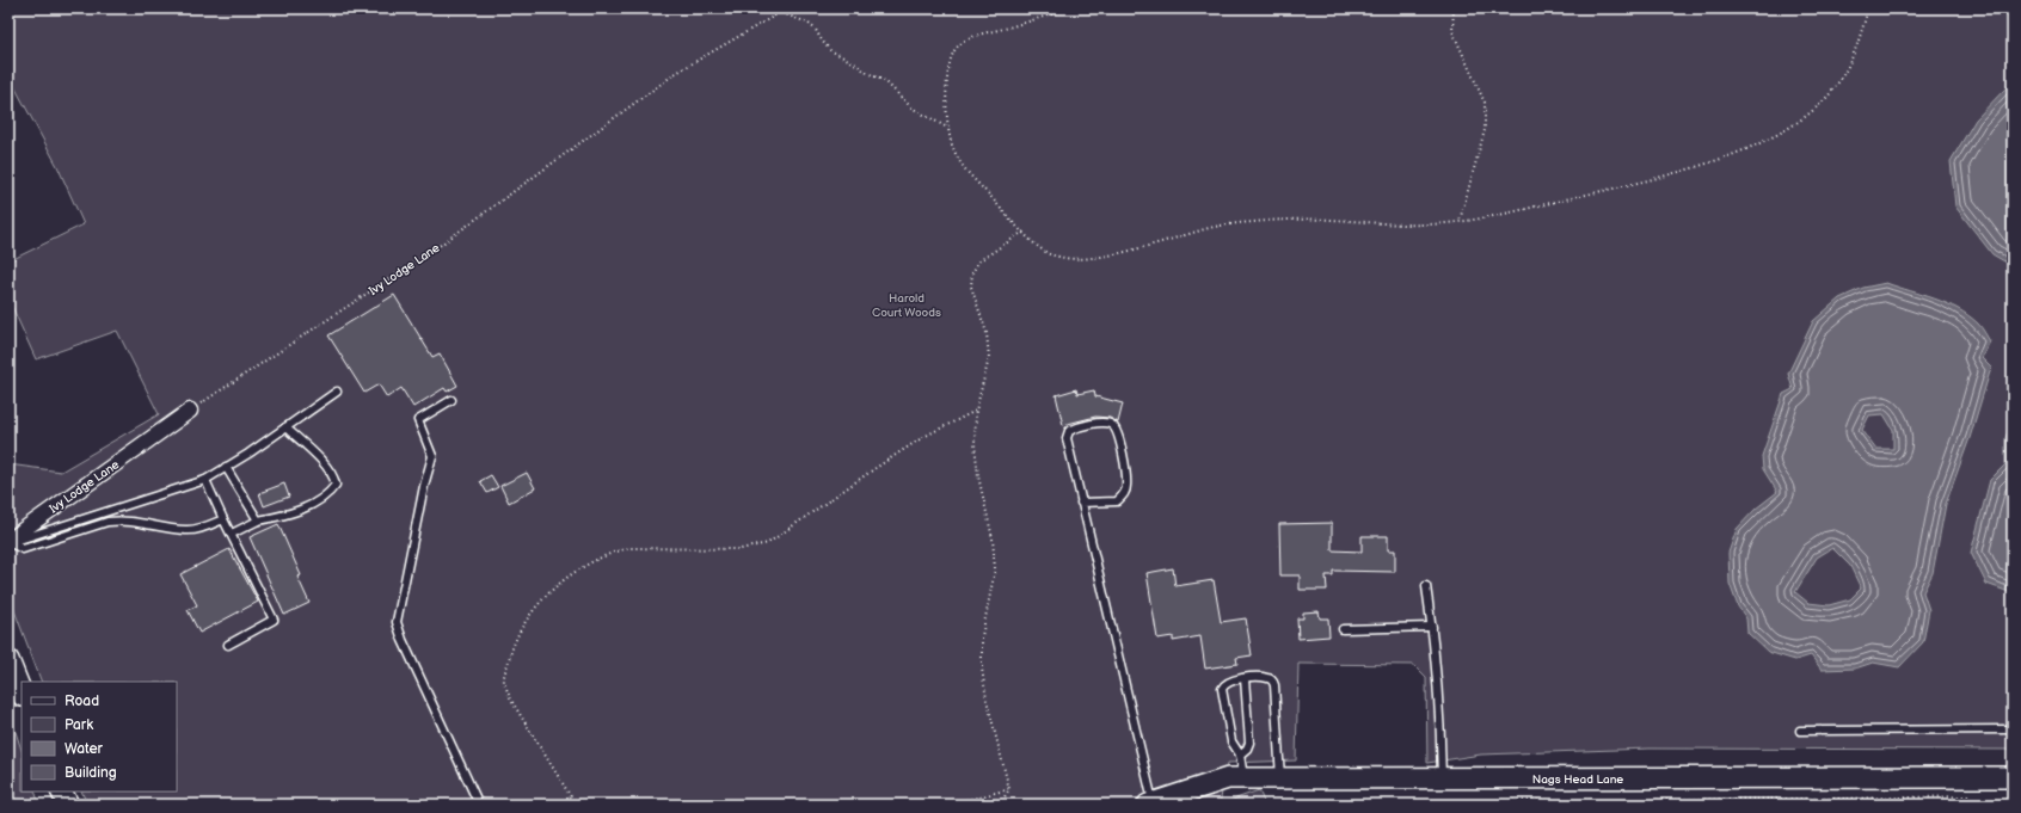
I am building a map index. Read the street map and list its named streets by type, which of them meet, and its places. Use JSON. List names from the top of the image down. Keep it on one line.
{"streets":{"street":["Ivy Lodge Lane","Nags Head Lane"]},"parks":["Harold Court Woods"],"legend":["Road","Park","Water","Building"]}
